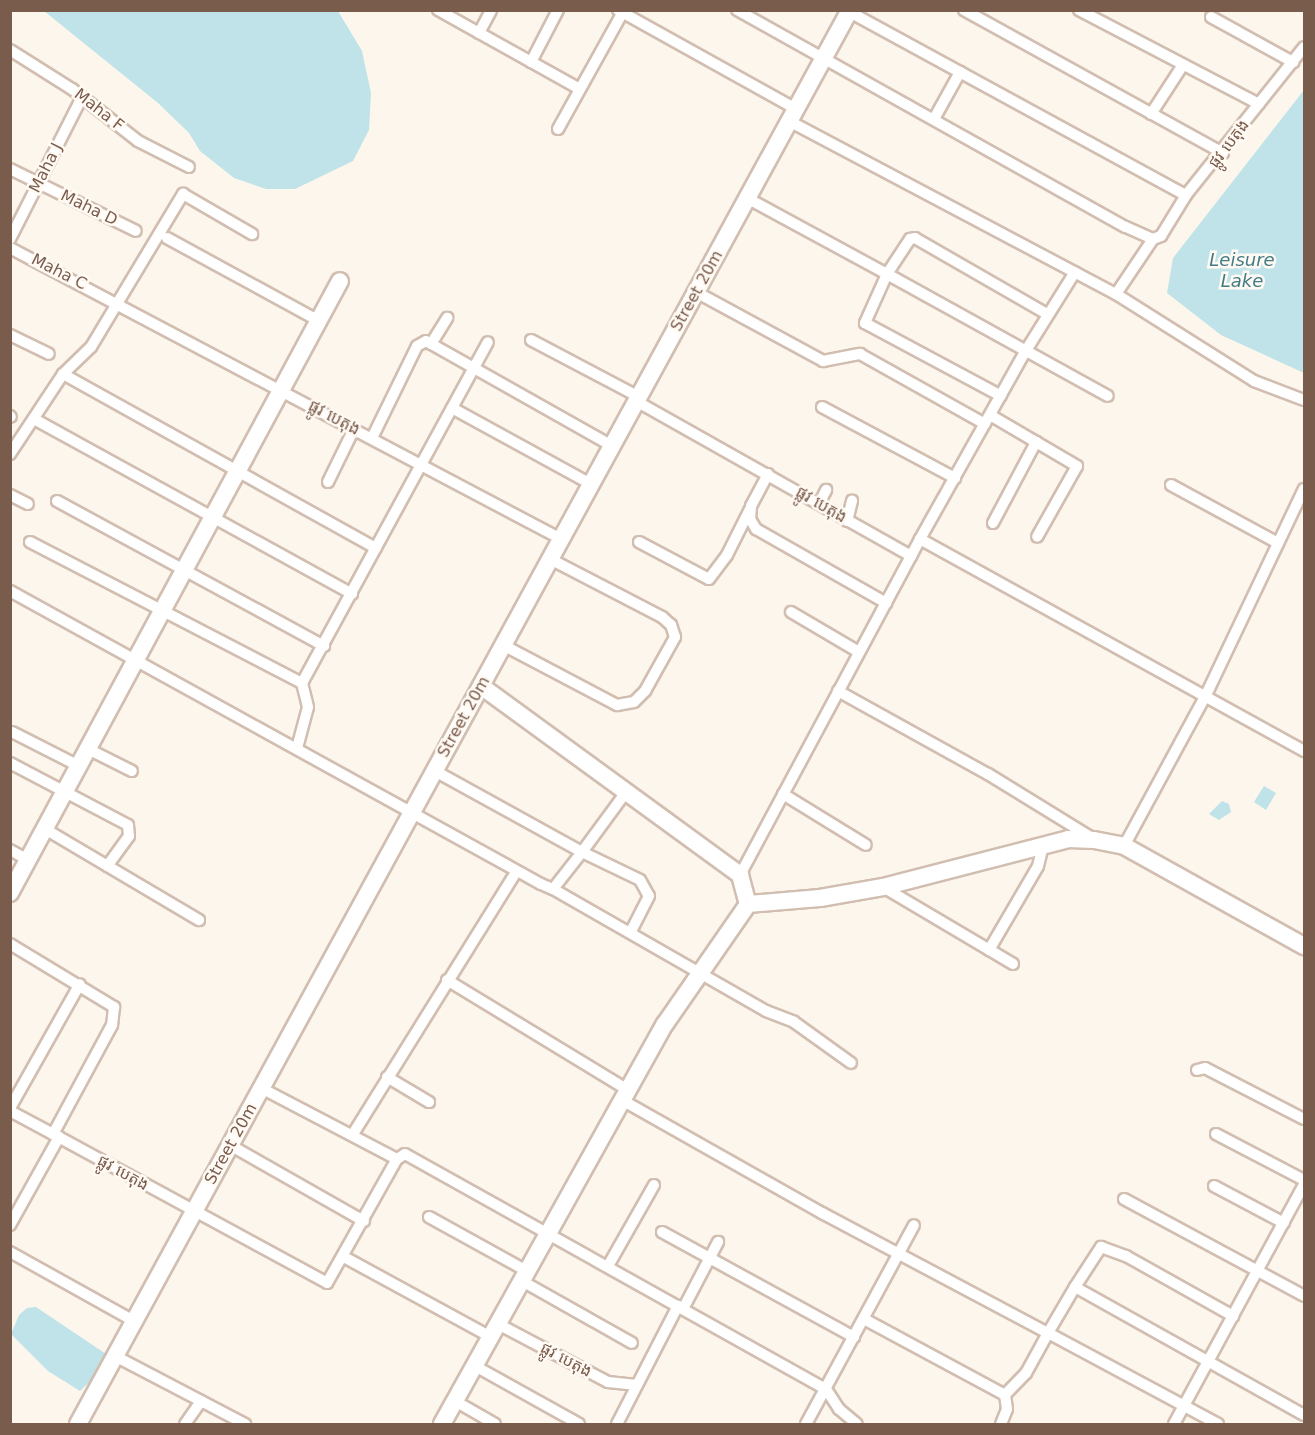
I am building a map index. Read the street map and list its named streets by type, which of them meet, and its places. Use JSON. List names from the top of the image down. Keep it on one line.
{"streets":{"street":["Maha F","ផ្លូវ បេតុង","Maha J","Maha D","Maha C","Street 20m"]},"crossings":[["Maha F","Maha J"],["ផ្លូវ បេតុង","Maha C"],["ផ្លូវ បេតុង","Street 20m"],["Maha J","Maha D"]],"water":["Leisure Lake"]}
